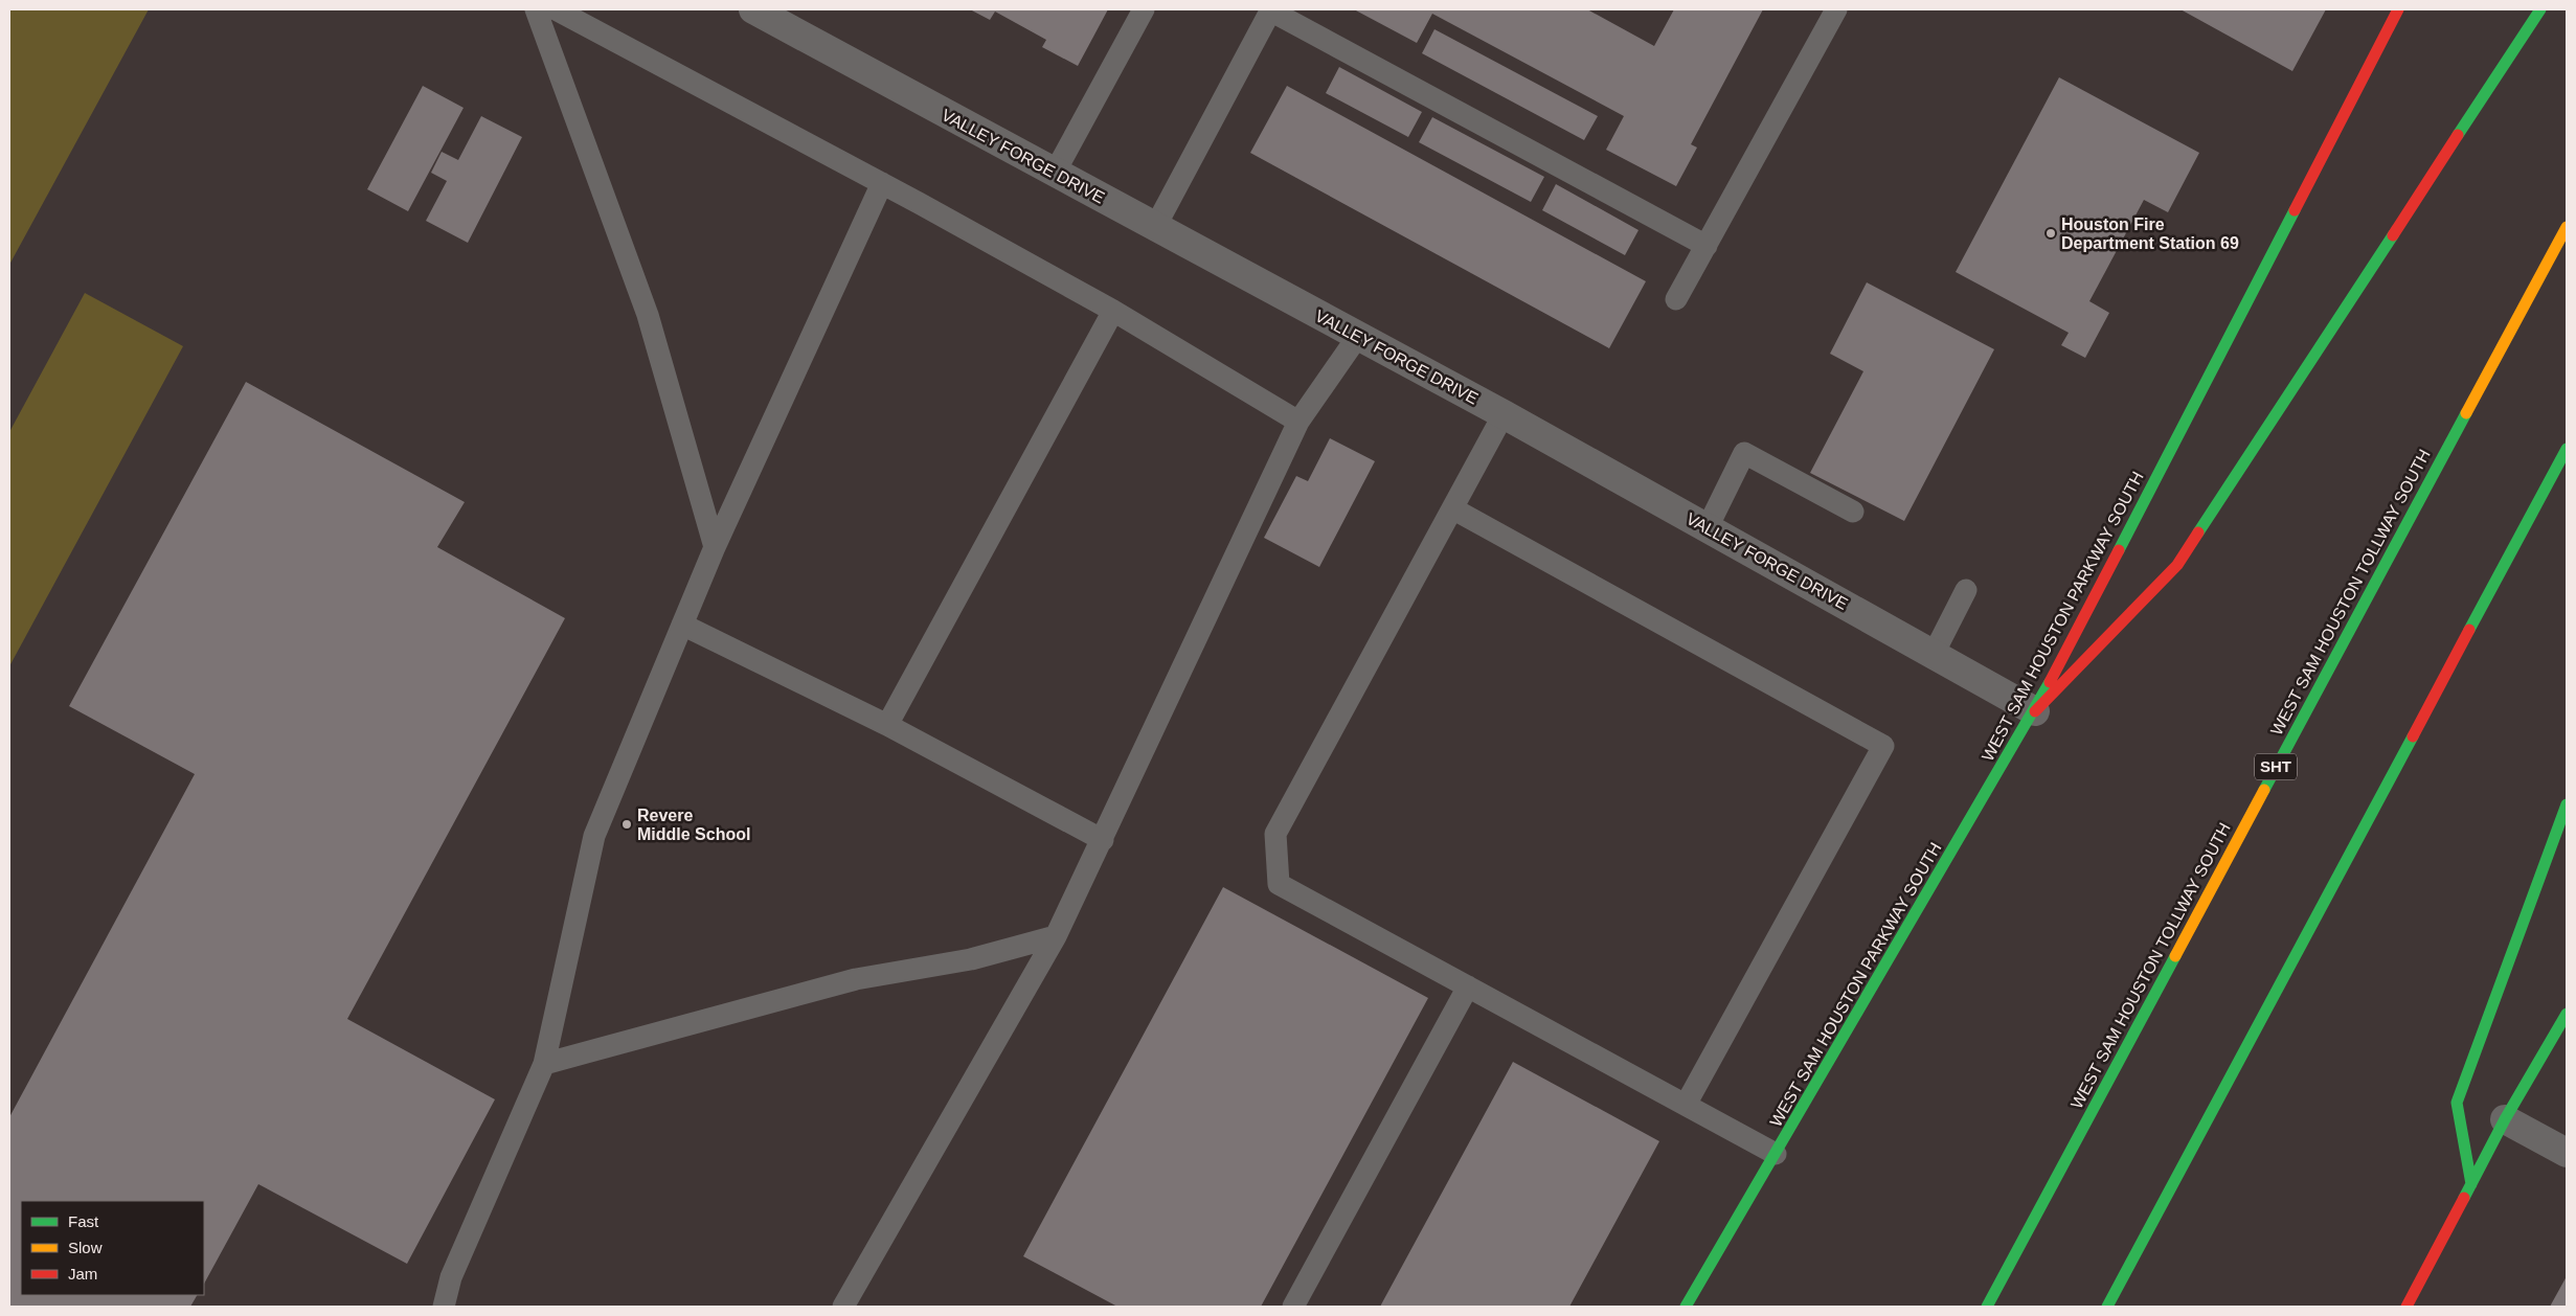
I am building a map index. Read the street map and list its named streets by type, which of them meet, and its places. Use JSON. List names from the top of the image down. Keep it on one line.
{"streets":{"main road":["WEST SAM HOUSTON TOLLWAY SOUTH","WEST SAM HOUSTON PARKWAY SOUTH","SHT"],"street":["VALLEY FORGE DRIVE"]},"crossings":[["VALLEY FORGE DRIVE","WEST SAM HOUSTON PARKWAY SOUTH"]],"places":["Houston Fire Department Station 69","Revere Middle School"],"legend":["Fast","Slow","Jam"]}
